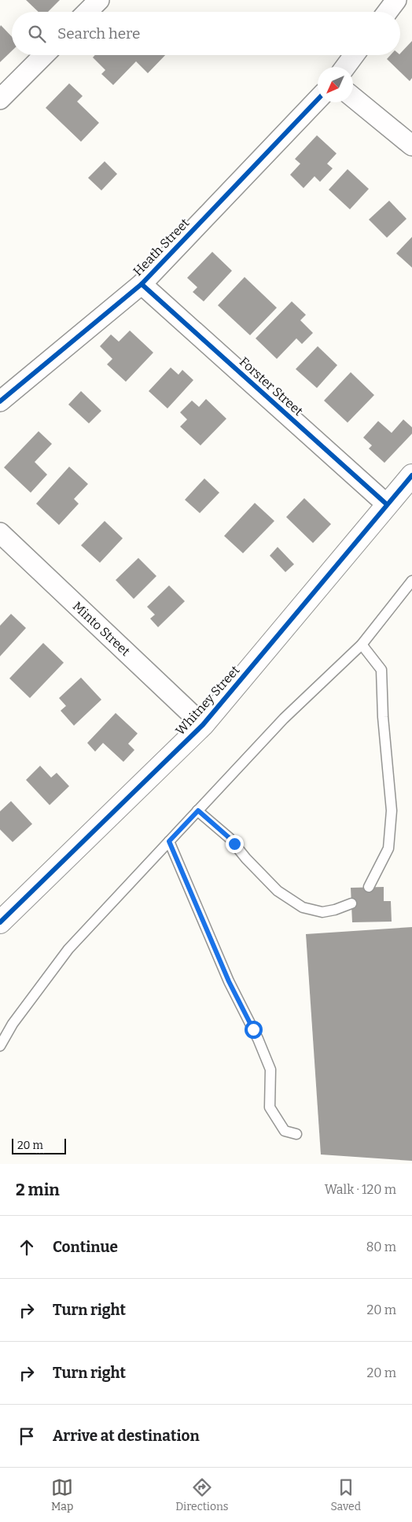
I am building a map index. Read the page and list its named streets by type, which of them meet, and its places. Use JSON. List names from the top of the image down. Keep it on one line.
{"streets":{"street":["Heath Street","Forster Street","Minto Street","Whitney Street"]},"crossings":[["Heath Street","Forster Street"],["Forster Street","Whitney Street"],["Minto Street","Whitney Street"]],"scale_bar":"20 m","north":"bottom left","page":{"search":"Search here","scale":"20 m","heading":["2 min","Walk · 120 m"],"list":[["Continue","80 m"],["Turn right","20 m"],["Turn right","20 m"],"Arrive at destination"],"nav":["Map","Directions","Saved"]}}
